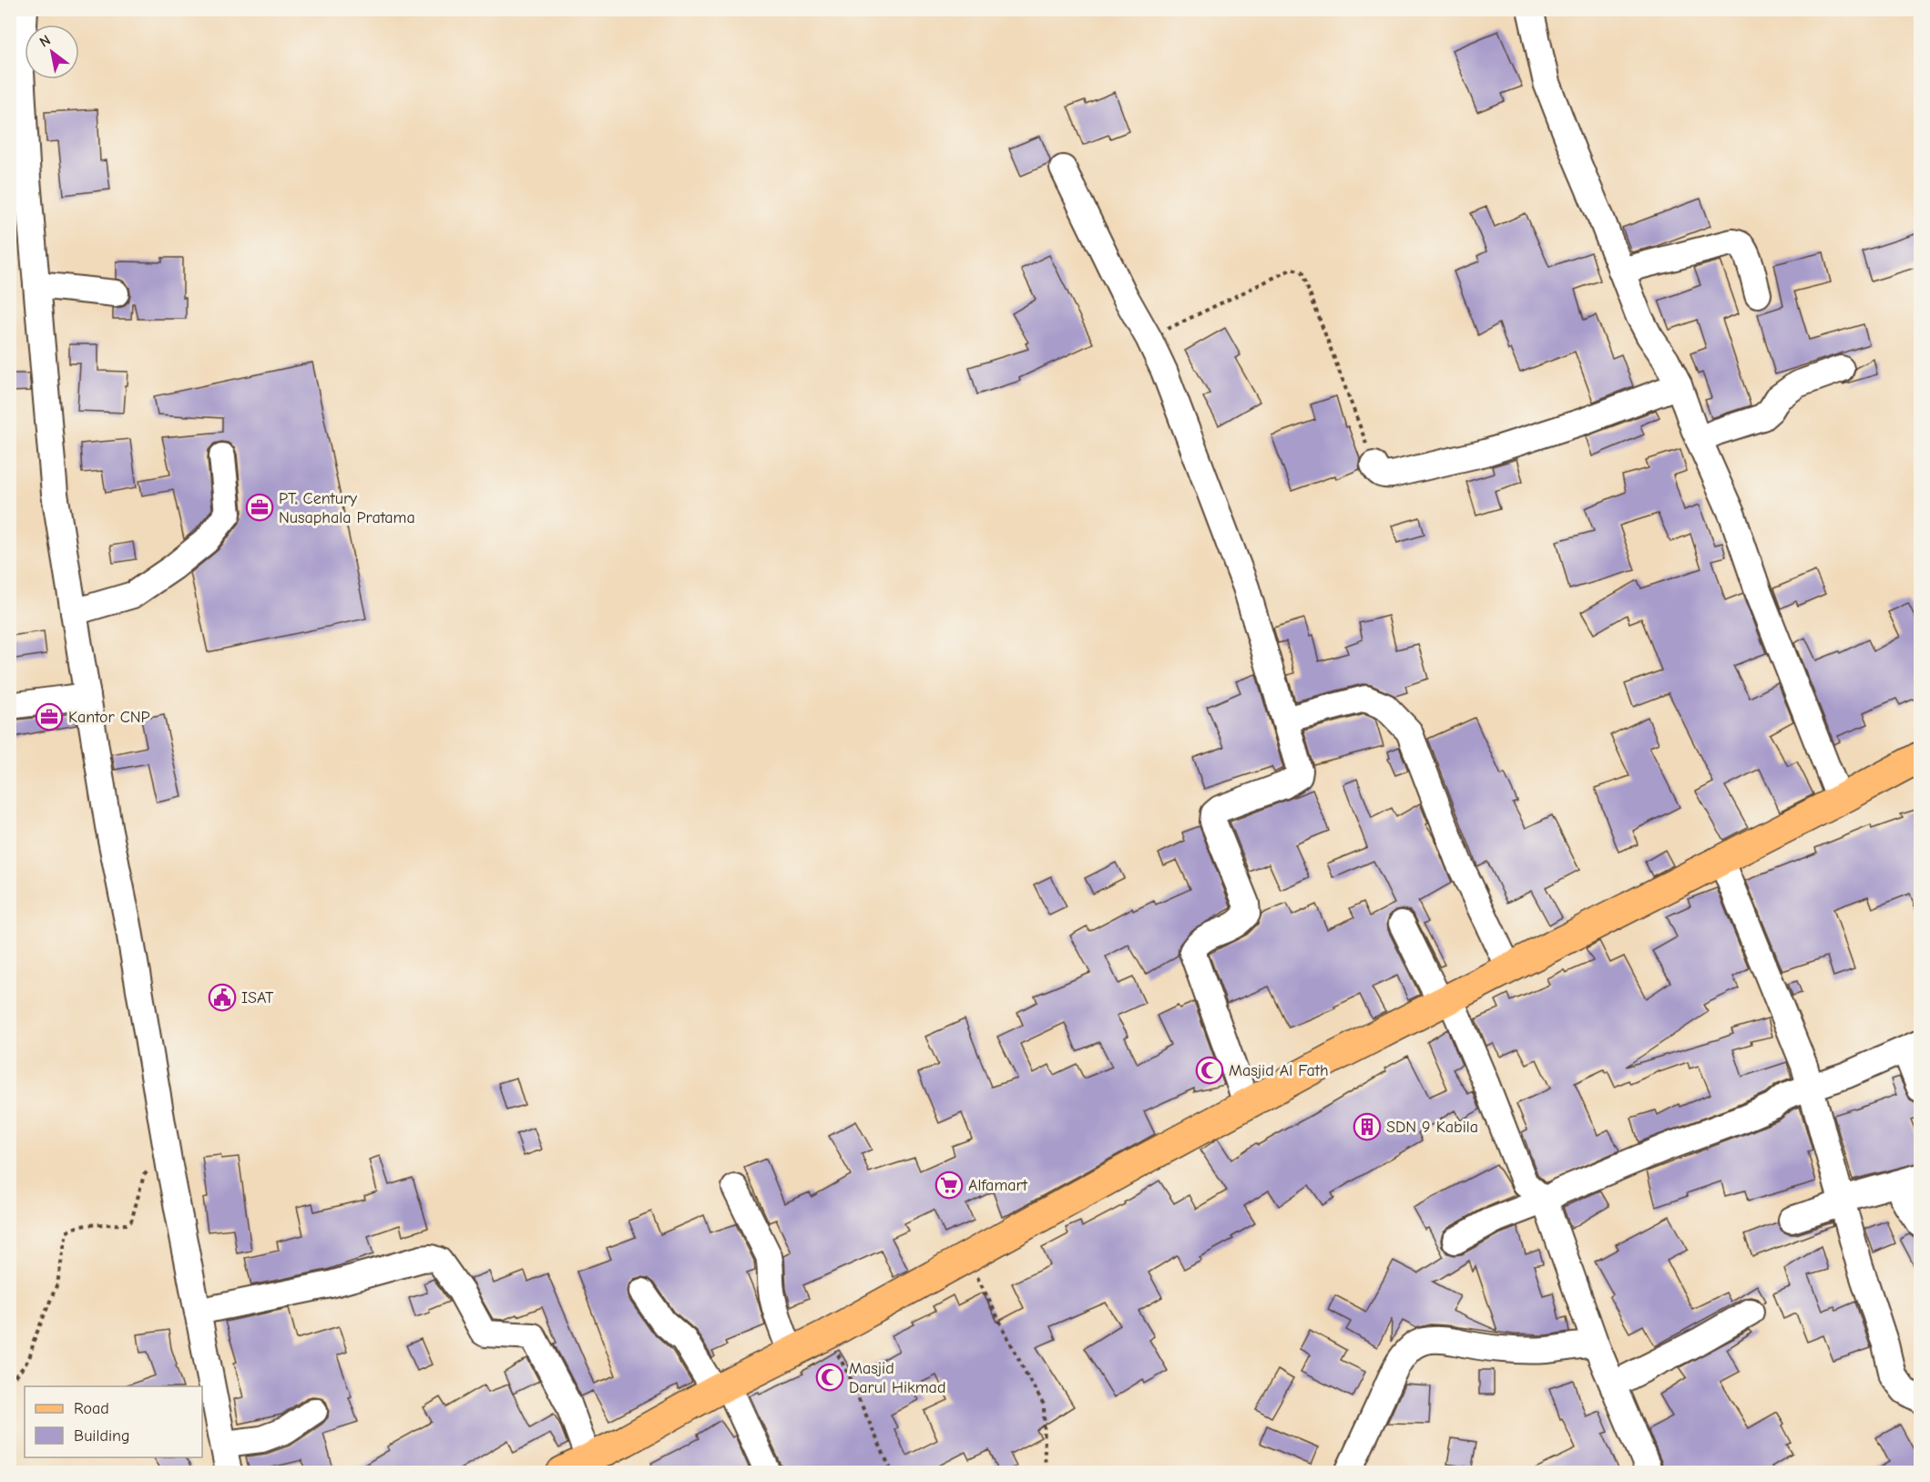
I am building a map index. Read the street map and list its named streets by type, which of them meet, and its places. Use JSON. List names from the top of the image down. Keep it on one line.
{"places":{"office":["PT. Century Nusaphala Pratama","Kantor CNP"],"public building":["ISAT"],"mosque":["Masjid Al Fath","Masjid Darul Hikmad"],"building":["SDN 9 Kabila"],"supermarket":["Alfamart"]},"legend":["Road","Building"],"north":"top left"}
